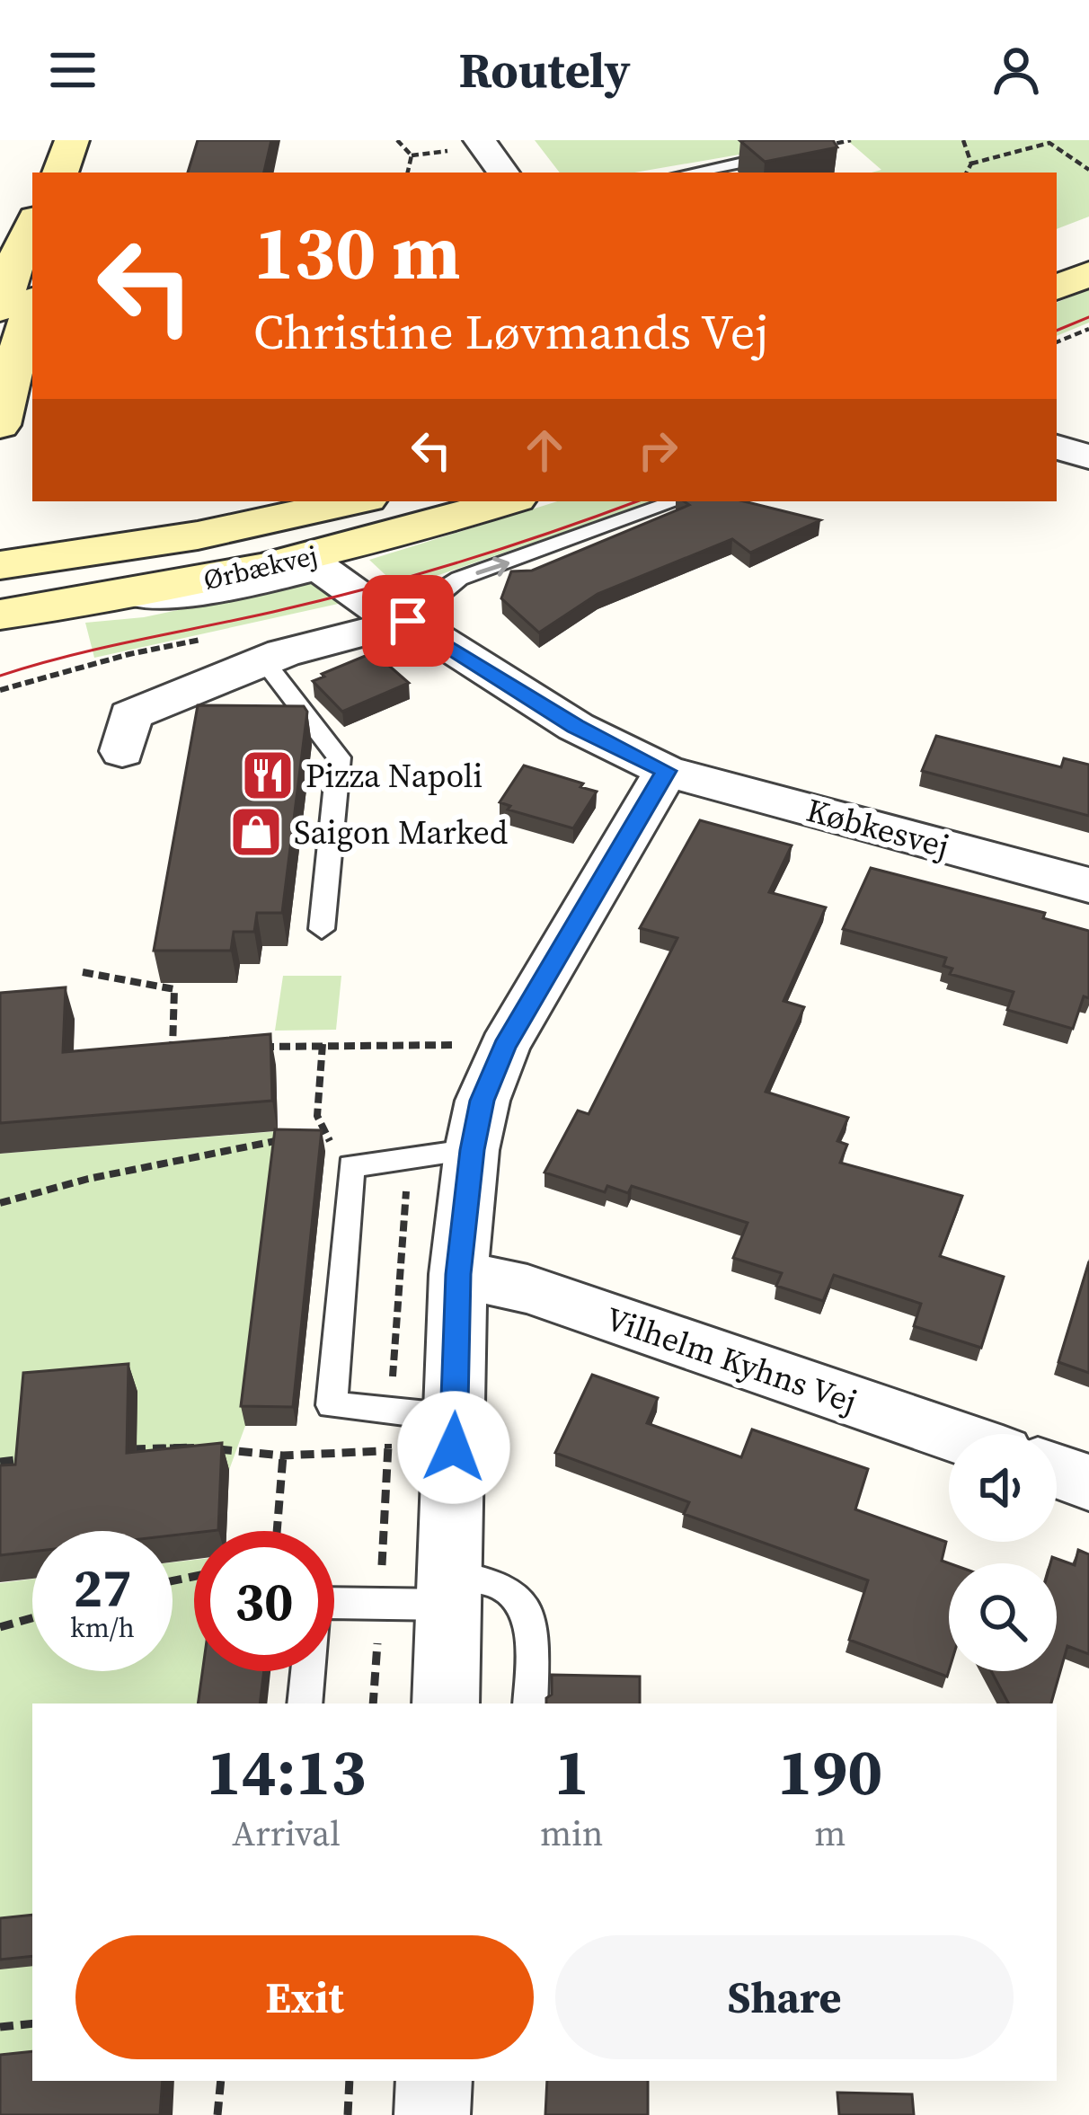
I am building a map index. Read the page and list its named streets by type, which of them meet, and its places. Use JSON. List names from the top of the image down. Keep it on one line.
{"streets":{"main road":["Ørbækvej"],"street":["Købkesvej","Vilhelm Kyhns Vej"]},"crossings":[["Ørbækvej","Købkesvej"]],"places":{"restaurant":["Pizza Napoli"],"shop":["Saigon Marked"]},"page":{"header":"Routely","turn":["130 m","Christine Løvmands Vej"],"speed":"27 km/h","limit":"30","eta":["14:13","Arrival","1","min","190","m"],"buttons":["Exit","Share"]}}
